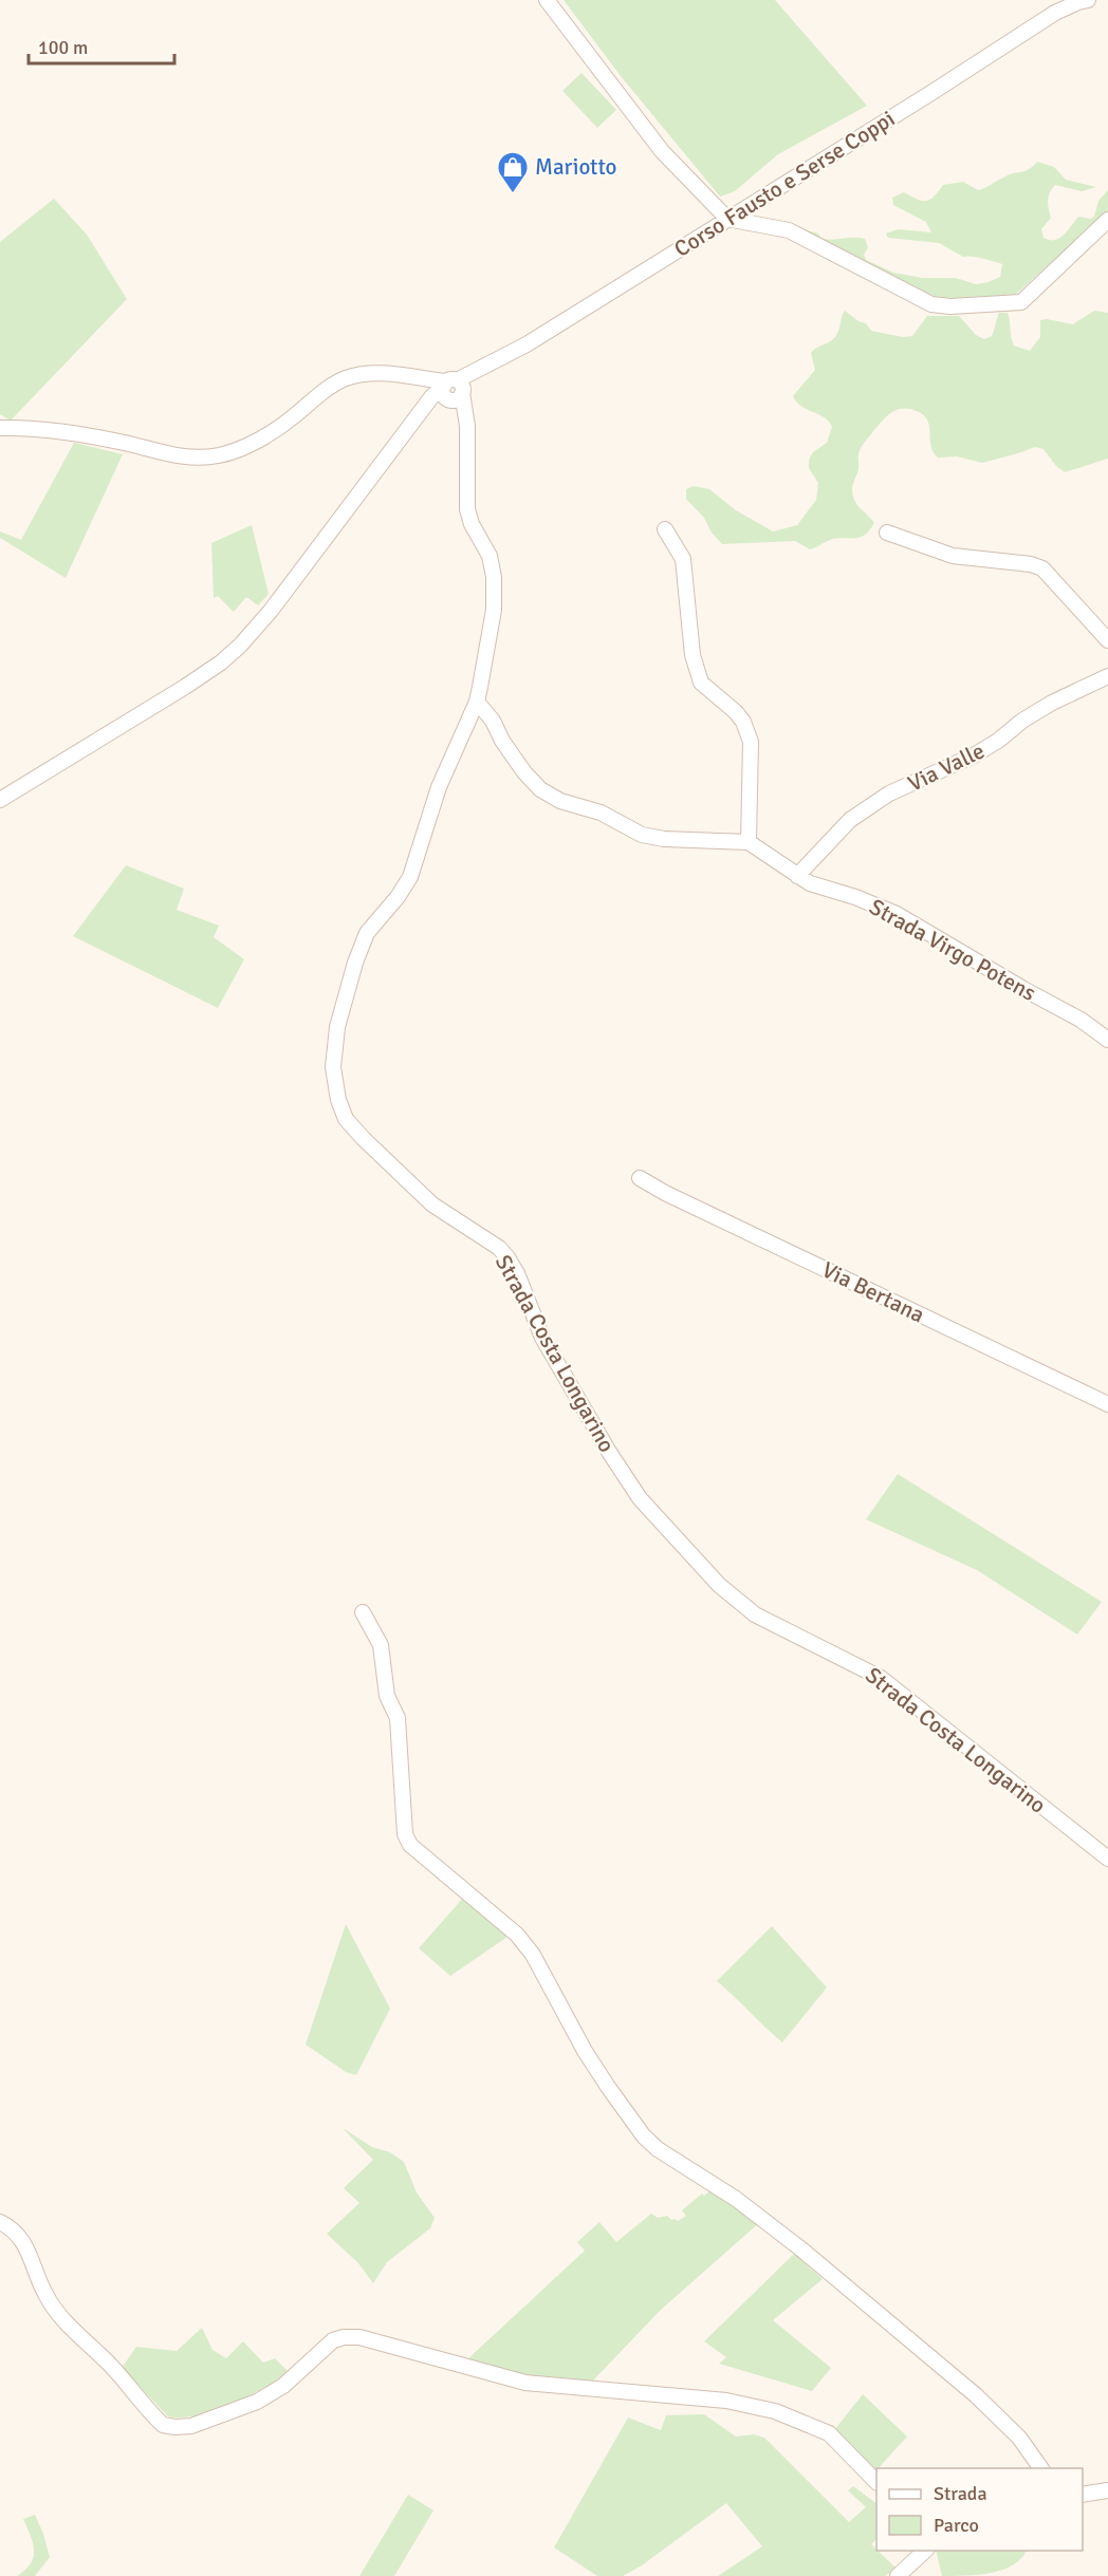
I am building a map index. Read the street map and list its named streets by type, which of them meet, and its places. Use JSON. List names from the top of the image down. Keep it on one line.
{"streets":{"street":["Corso Fausto e Serse Coppi","Via Valle","Strada Virgo Potens","Via Bertana","Strada Costa Longarino"]},"crossings":[["Corso Fausto e Serse Coppi","Strada Costa Longarino"],["Via Valle","Strada Virgo Potens"]],"places":{"shop":["Mariotto"]},"legend":["Strada","Parco"],"scale_bar":"100 m"}
